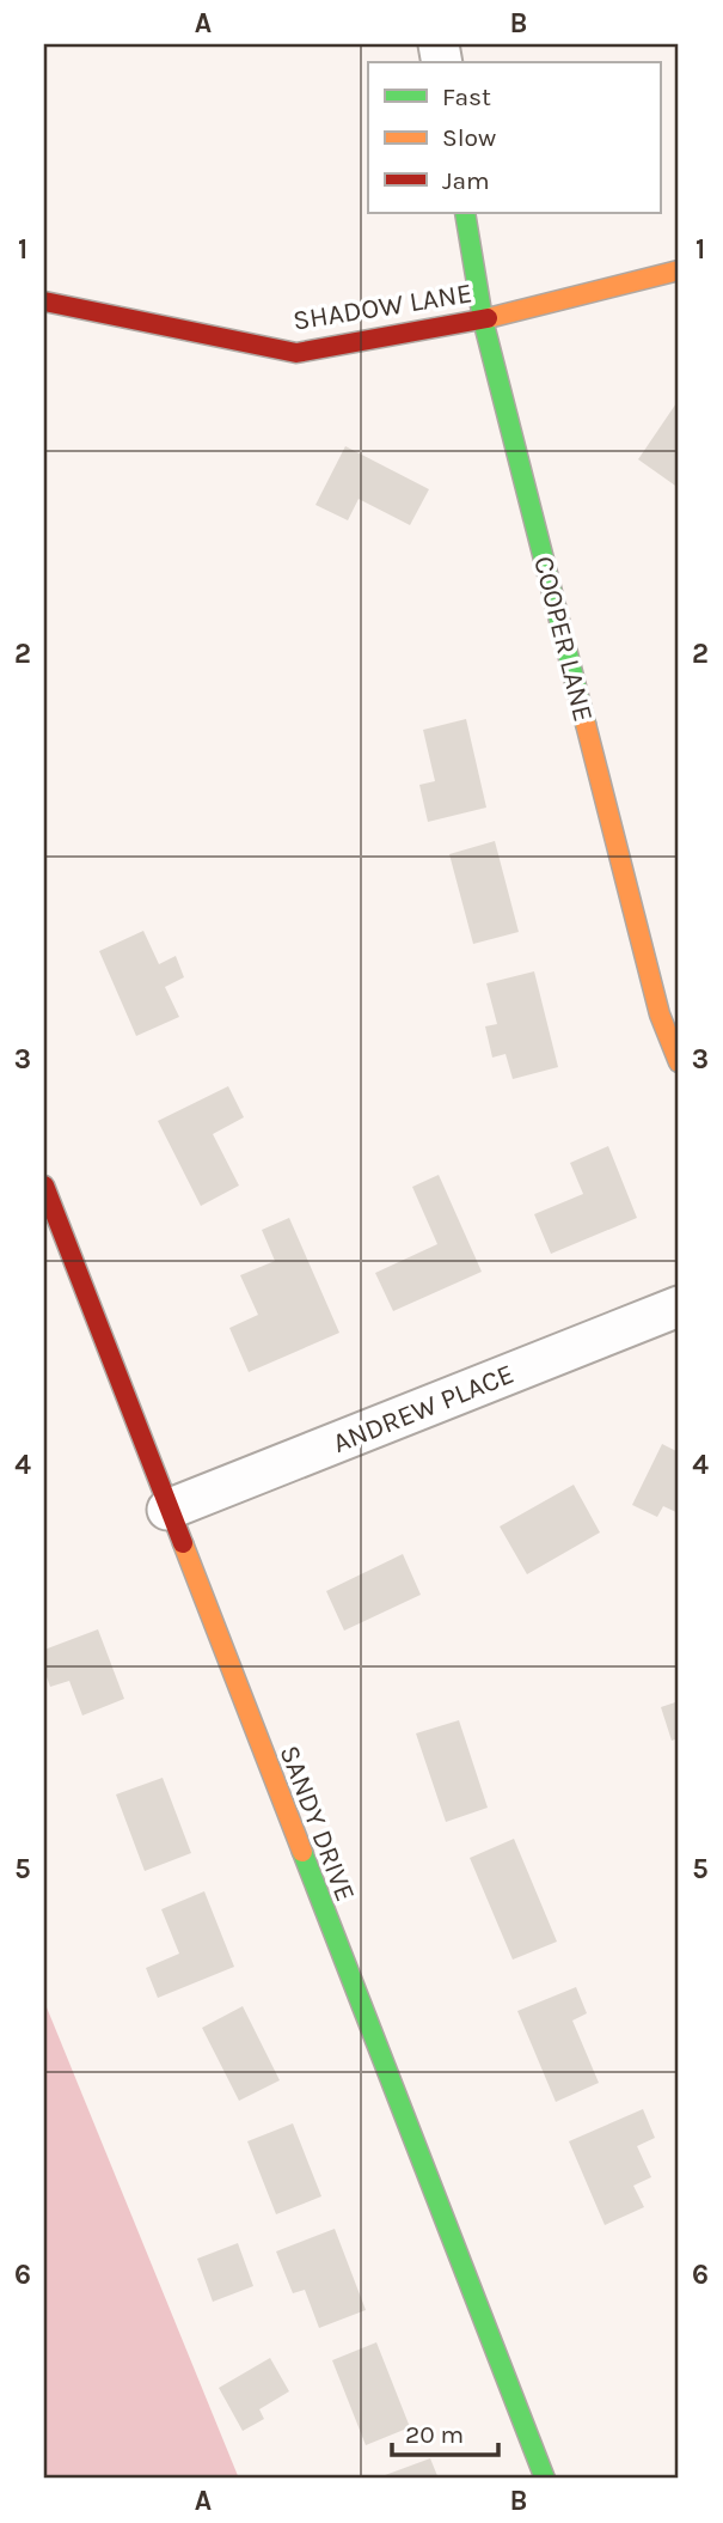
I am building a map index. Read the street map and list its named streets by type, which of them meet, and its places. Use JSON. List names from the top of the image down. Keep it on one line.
{"streets":{"street":["SHADOW LANE","COOPER LANE","ANDREW PLACE","SANDY DRIVE"]},"crossings":[["SHADOW LANE","COOPER LANE"],["ANDREW PLACE","SANDY DRIVE"]],"legend":["Fast","Slow","Jam"],"scale_bar":"20 m","grid":{"columns":["A","B"],"rows":["1","2","3","4","5","6"]}}
